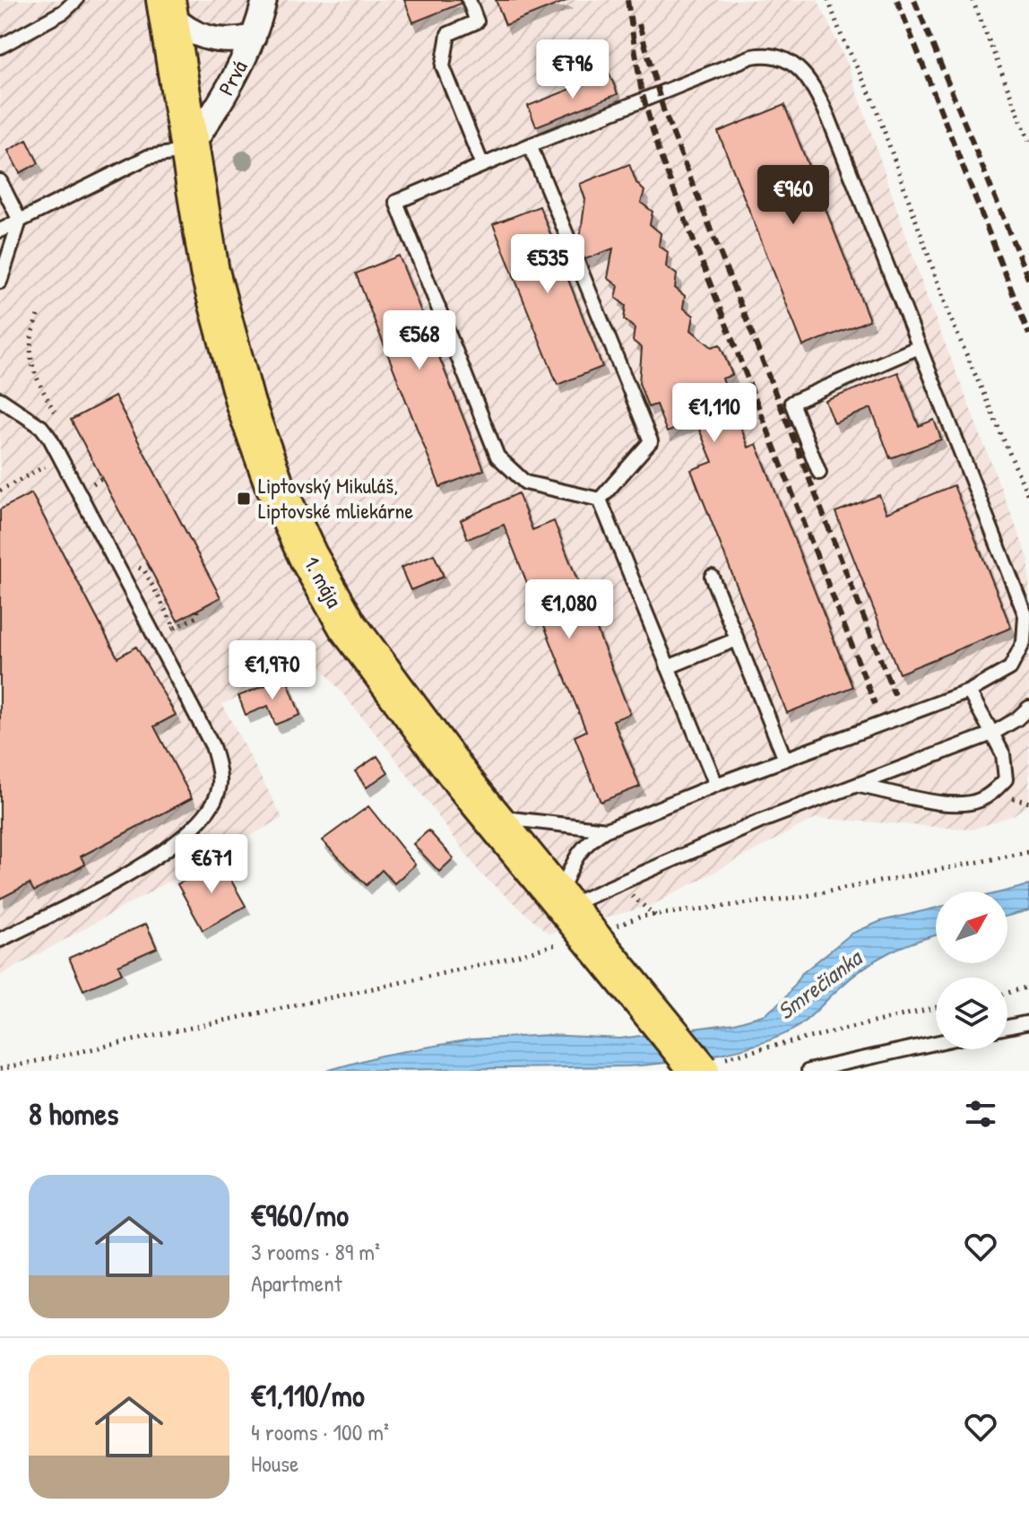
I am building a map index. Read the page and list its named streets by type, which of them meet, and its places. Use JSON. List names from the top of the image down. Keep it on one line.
{"streets":{"main road":["1. mája"],"street":["Prvá"]},"crossings":[["Prvá","1. mája"]],"water":["Smrečianka"],"places":{"transit":["Liptovský Mikuláš, Liptovské mliekárne"]},"north":"top right","page":{"price":["€796","€960","€535","€568","€1,110","€1,080","€1,970","€671"],"heading":"8 homes","list":[{"name":"€960/mo","note":"3 rooms · 89 m² · Apartment"},{"name":"€1,110/mo","note":"4 rooms · 100 m² · House"}]}}
